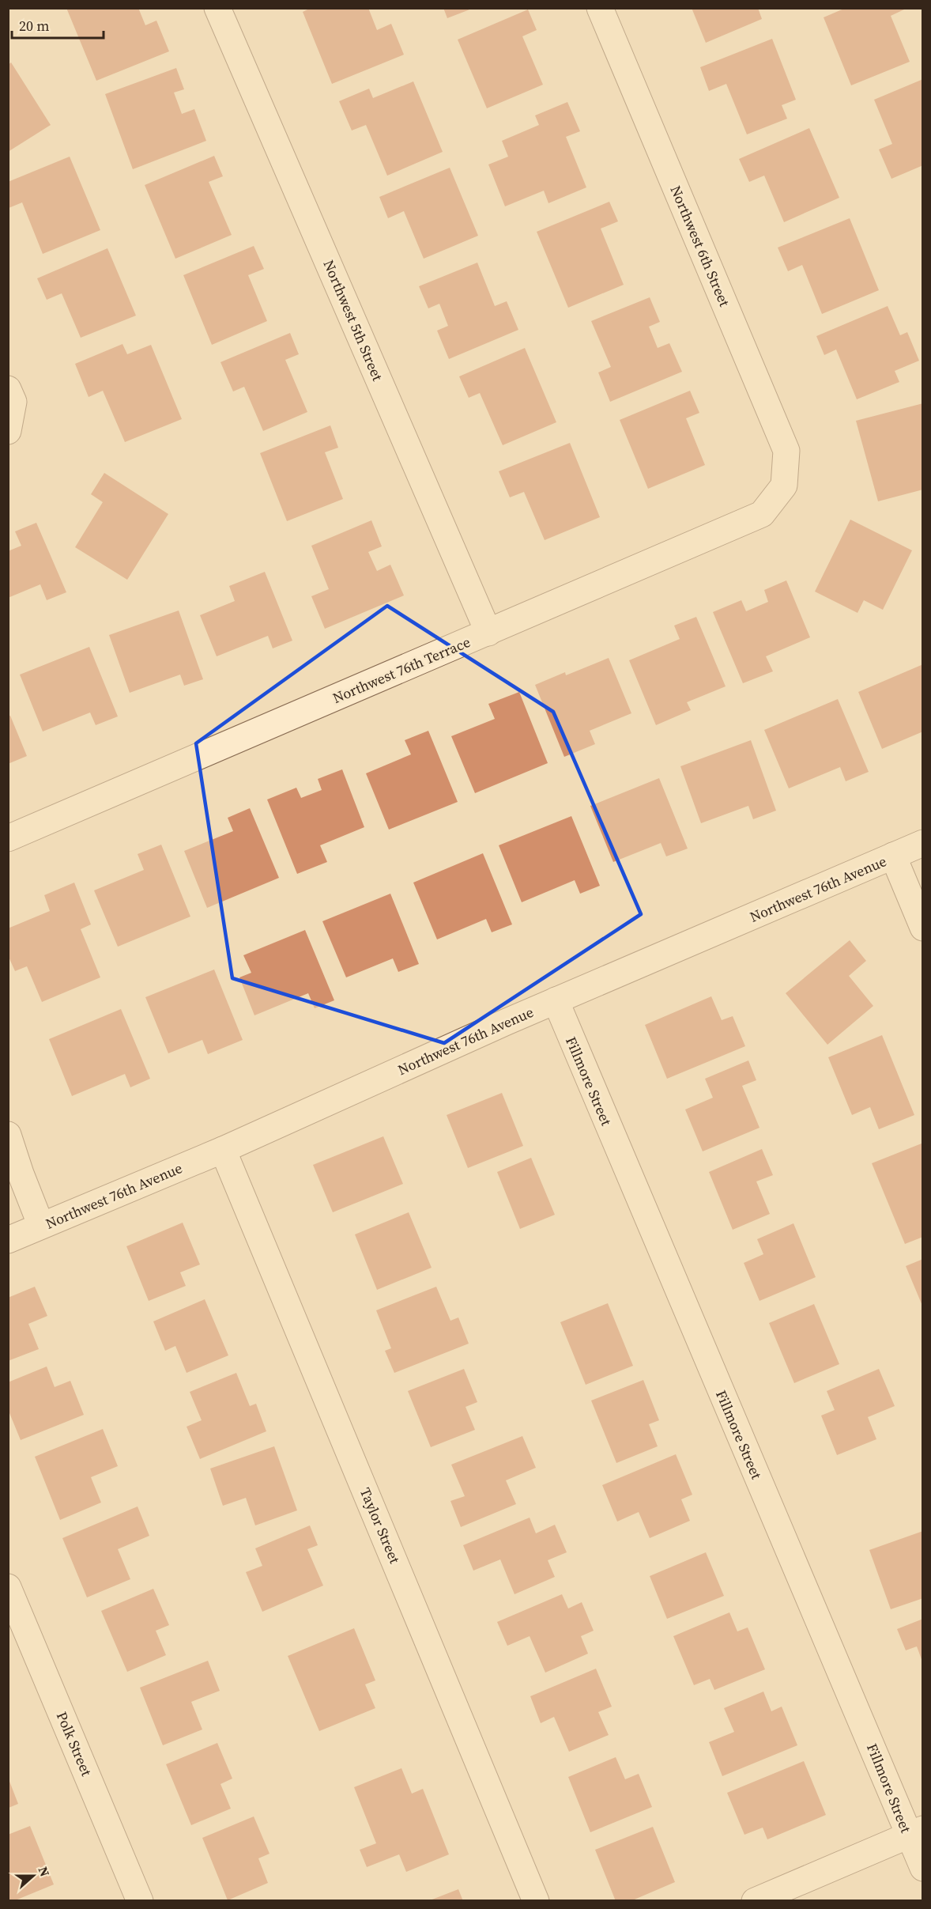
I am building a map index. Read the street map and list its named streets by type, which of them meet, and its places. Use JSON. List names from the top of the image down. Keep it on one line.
{"streets":{"street":["Northwest 6th Street","Northwest 5th Street","Northwest 76th Terrace","Northwest 76th Avenue","Fillmore Street","Taylor Street","Polk Street"]},"crossings":[["Northwest 6th Street","Northwest 76th Terrace"],["Northwest 5th Street","Northwest 76th Terrace"],["Northwest 76th Avenue","Fillmore Street"],["Northwest 76th Avenue","Taylor Street"]],"scale_bar":"20 m","north":"right"}
